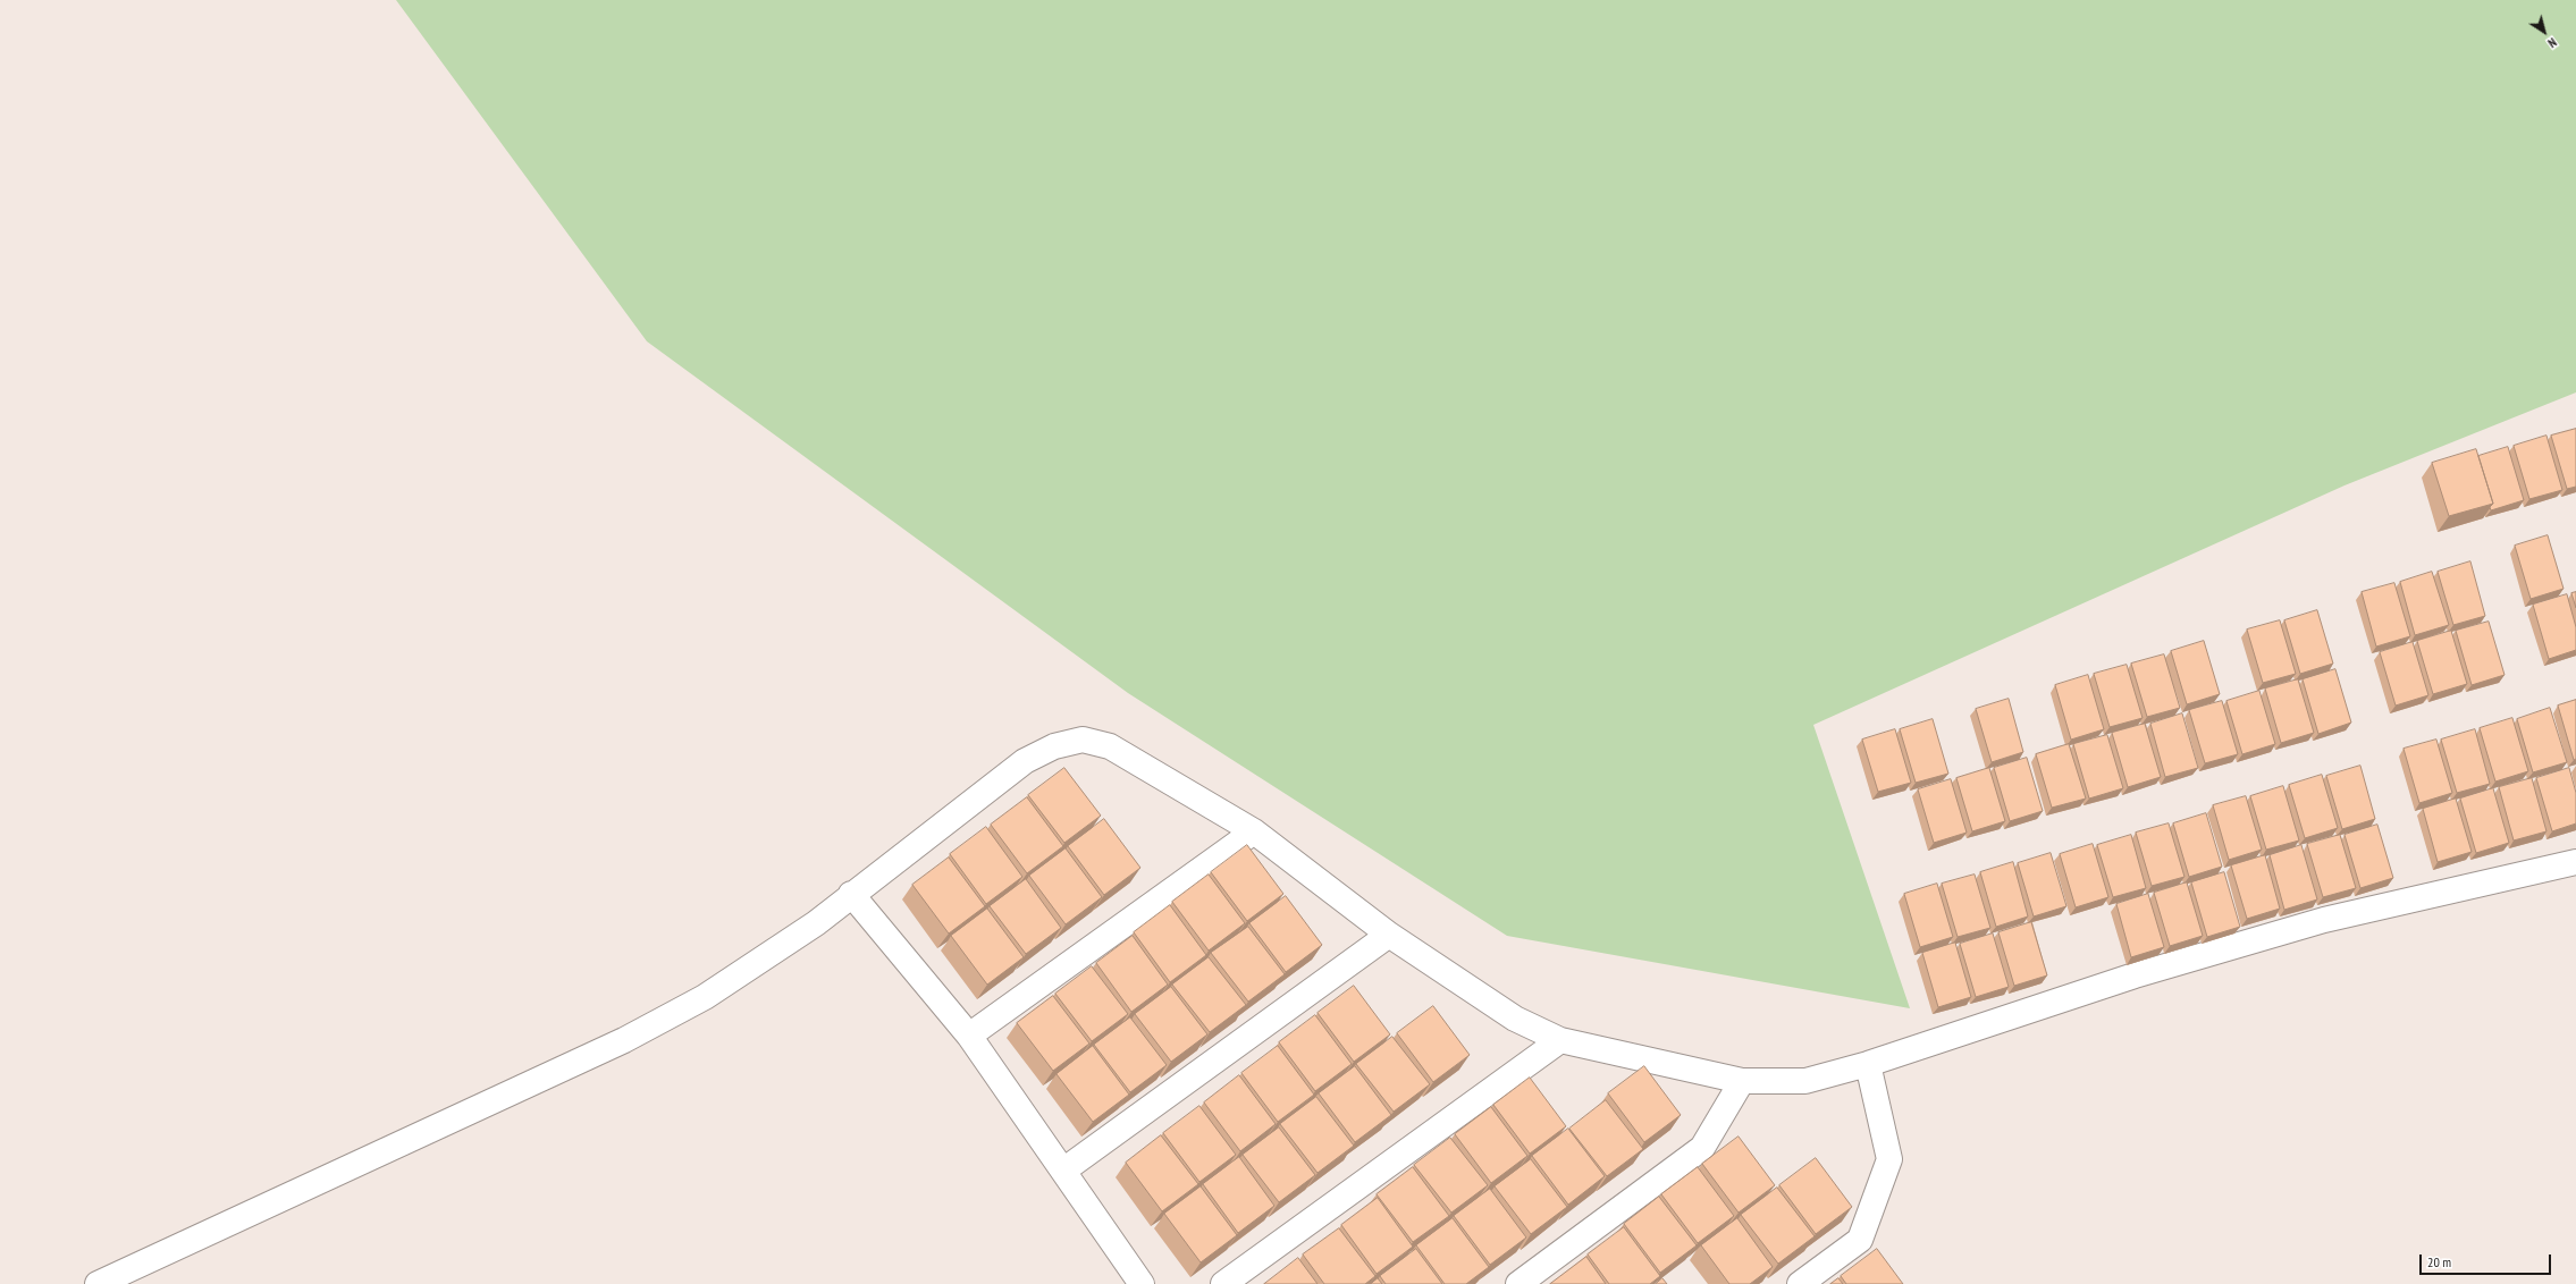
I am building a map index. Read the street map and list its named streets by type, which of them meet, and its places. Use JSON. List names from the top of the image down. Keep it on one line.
{"scale_bar":"20 m","north":"bottom right"}
